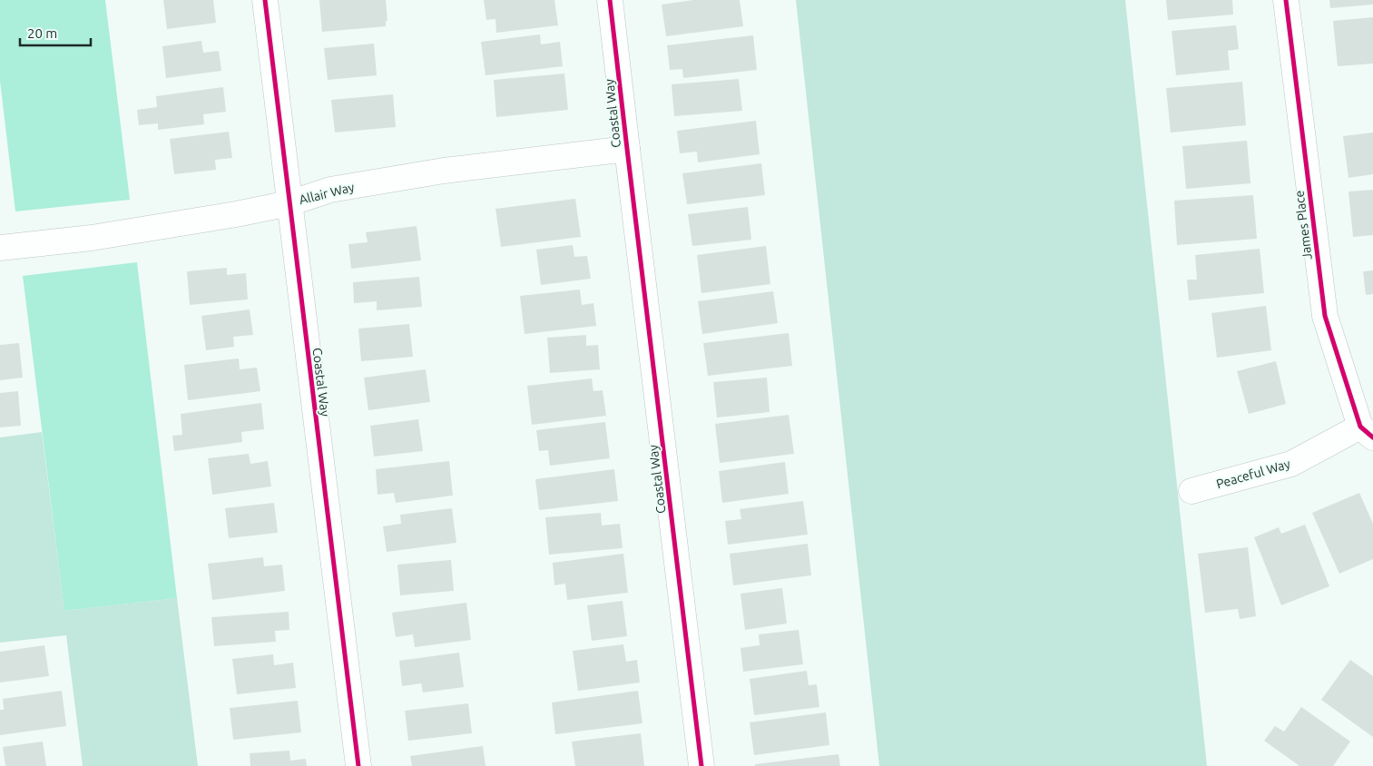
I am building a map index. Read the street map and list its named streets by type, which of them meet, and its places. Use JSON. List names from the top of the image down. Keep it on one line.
{"streets":{"street":["Coastal Way","Allair Way","James Place","Peaceful Way"]},"crossings":[["Coastal Way","Allair Way"],["James Place","Peaceful Way"]],"scale_bar":"20 m"}
